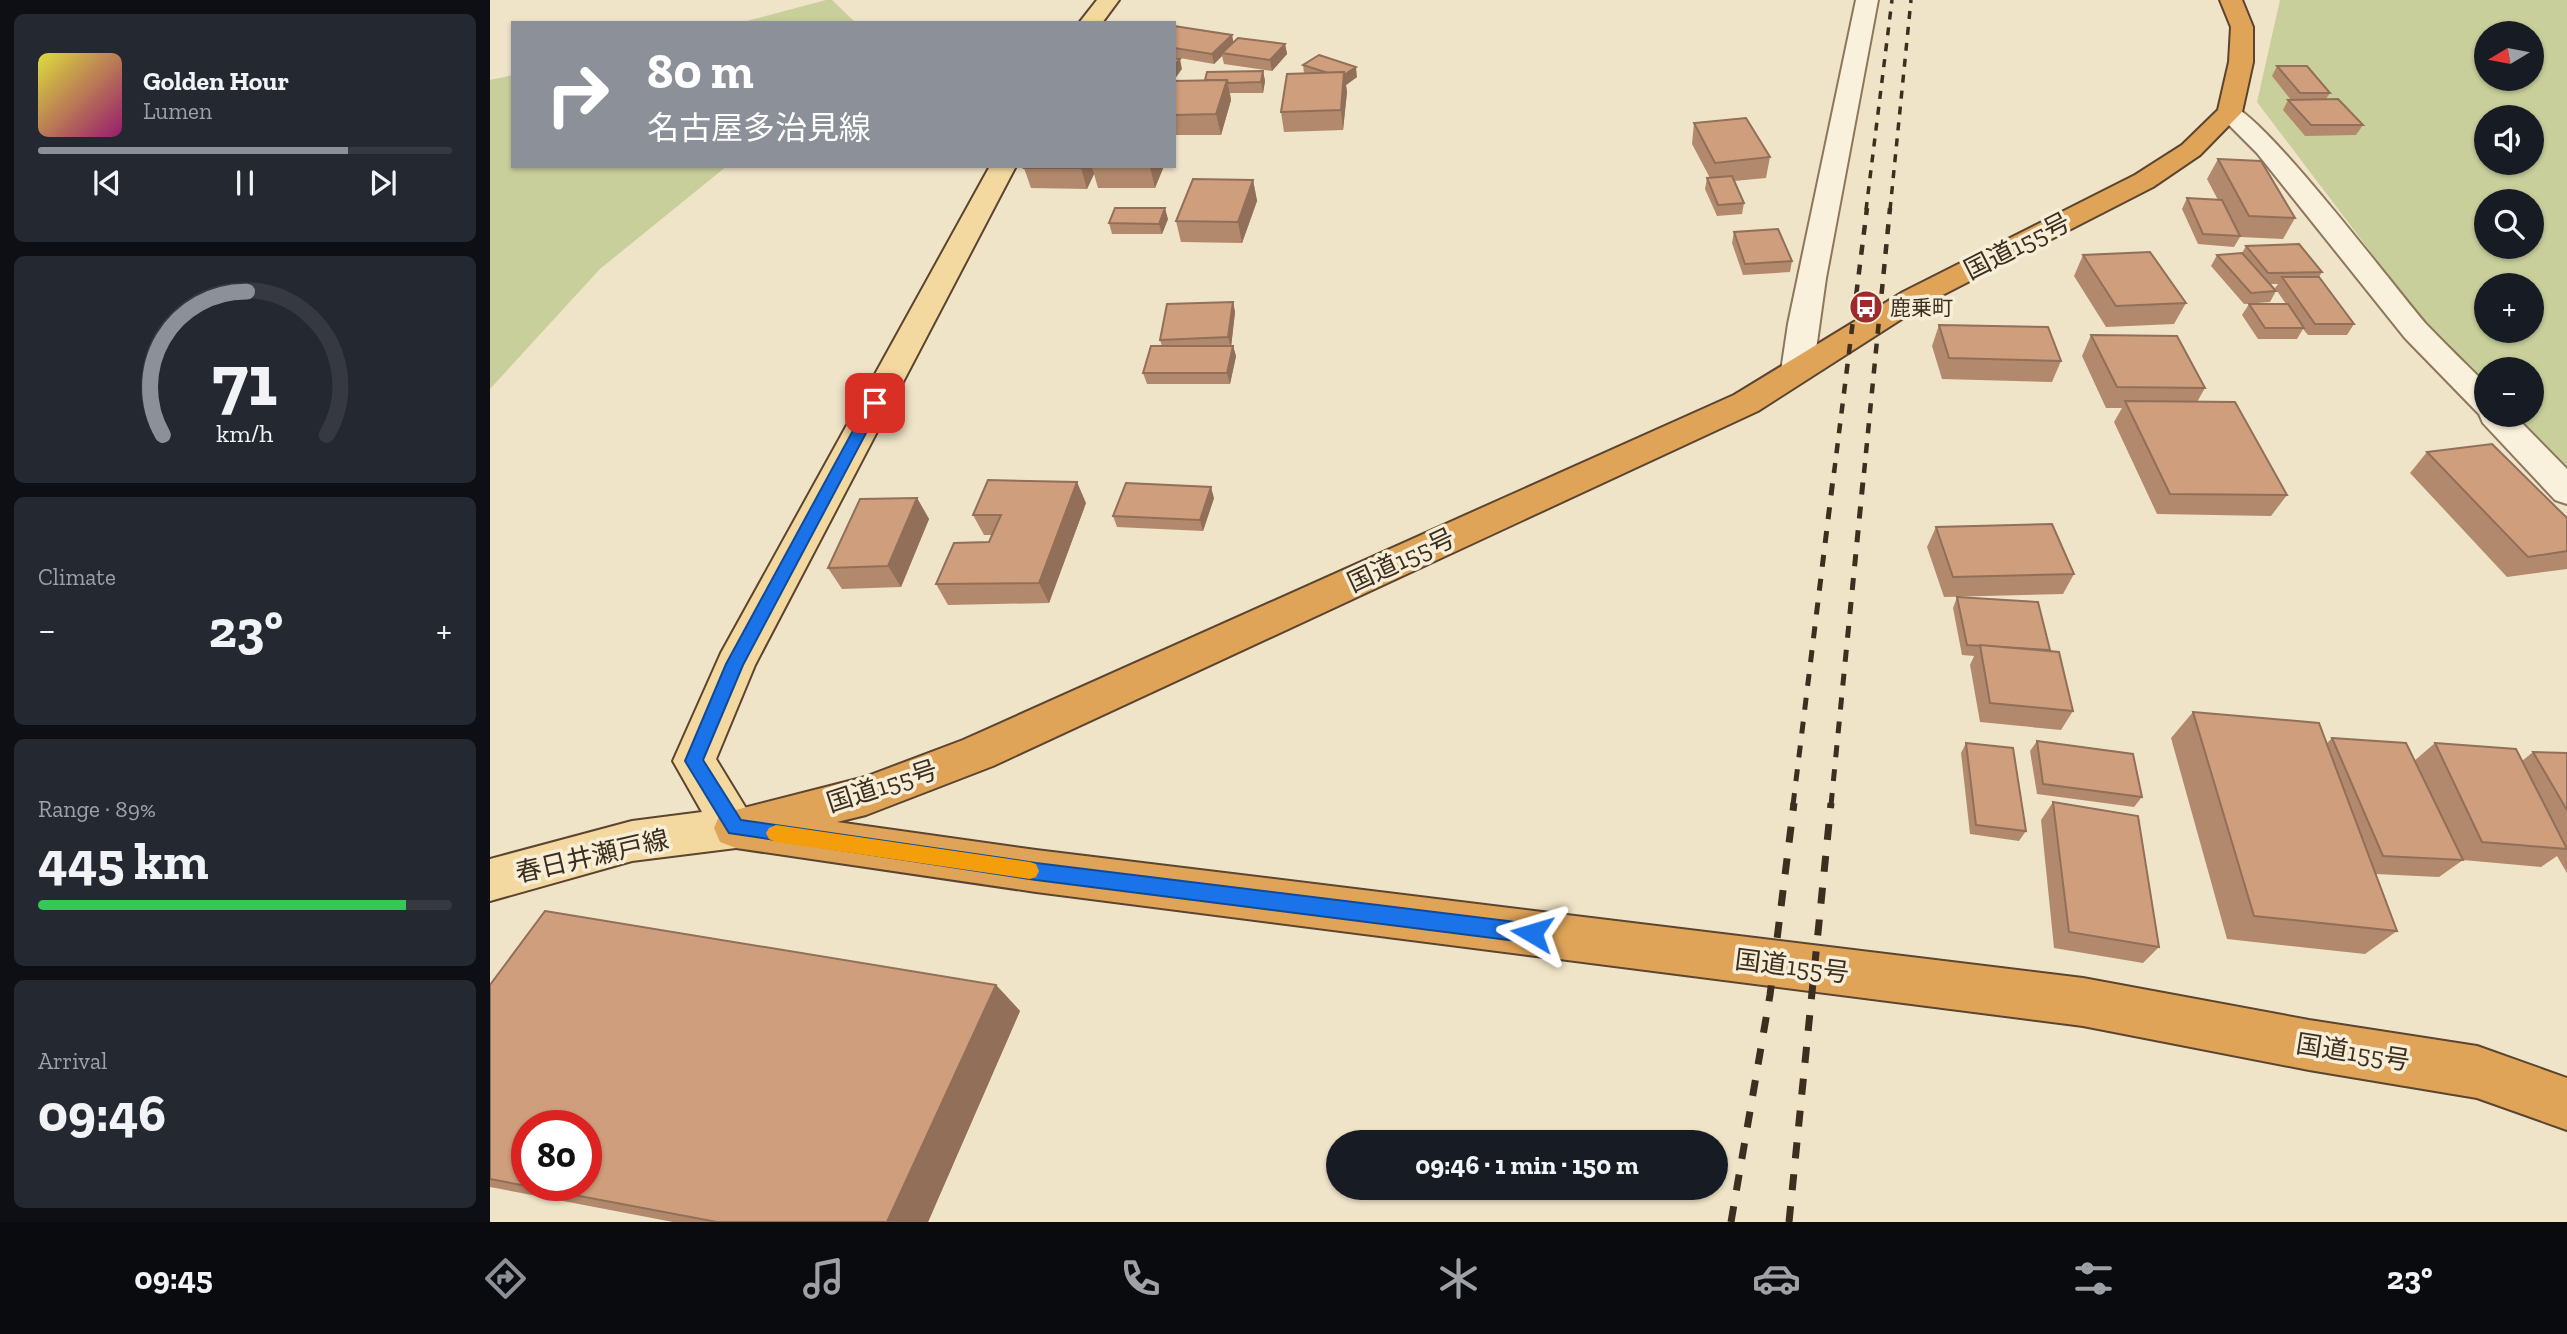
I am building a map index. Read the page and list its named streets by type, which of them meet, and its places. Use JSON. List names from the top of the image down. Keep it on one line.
{"streets":{"highway":["国道155号"],"main road":["春日井瀬戸線"]},"crossings":[["国道155号","春日井瀬戸線"]],"places":{"bus stop":["鹿乗町"]},"north":"left","page":{"map_buttons":["+","−"],"turn":["80 m","名古屋多治見線"],"song":["Golden Hour","Lumen"],"tile":["Climate",["Range · 89%","445 km"],["Arrival","09:46"]],"heat":["−","23°","+"],"limit":"80","trip":"09:46 · 1 min · 150 m","tabs":["09:45","23°"],"gauge":["71","km/h"]}}
